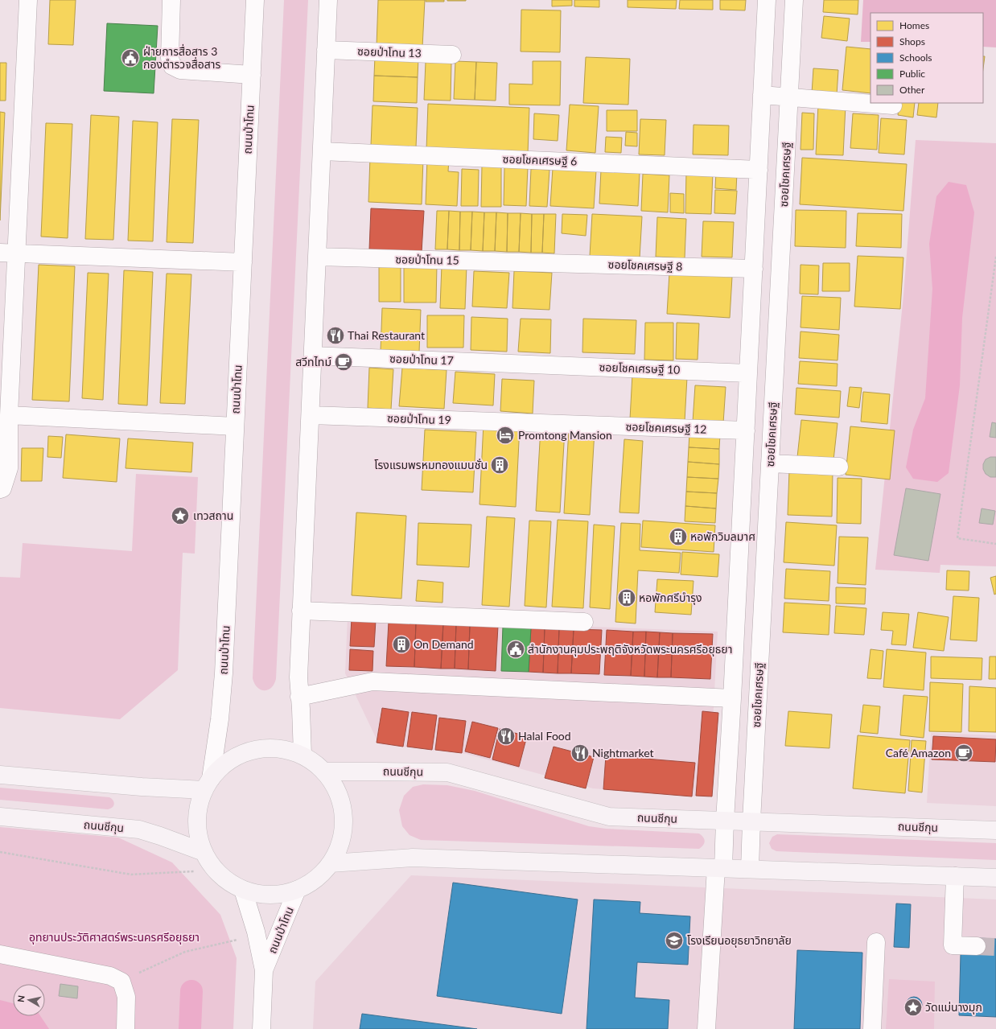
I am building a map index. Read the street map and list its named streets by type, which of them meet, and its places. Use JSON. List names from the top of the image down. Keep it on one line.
{"streets":{"main road":["ถนนชีกุน"],"street":["ซอยป่าโทน 13","ถนนป่าโทน","ซอยโชคเศรษฐี 6","ซอยโชคเศรษฐี","ซอยป่าโทน 15","ซอยโชคเศรษฐี 8","ซอยป่าโทน 17","ซอยโชคเศรษฐี 10","ซอยป่าโทน 19","ซอยโชคเศรษฐี 12"]},"crossings":[["ซอยโชคเศรษฐี","ถนนชีกุน"],["ซอยป่าโทน 15","ซอยโชคเศรษฐี 8"],["ซอยป่าโทน 17","ซอยโชคเศรษฐี 10"],["ซอยป่าโทน 19","ซอยโชคเศรษฐี 12"]],"parks":["อุทยานประวัติศาสตร์พระนครศรีอยุธยา"],"places":{"public building":["ฝ่ายการสื่อสาร 3 กองตำรวจสื่อสาร","สำนักงานคุมประพฤติจังหวัดพระนครศรีอยุธยา"],"restaurant":["Thai Restaurant","Halal Food","Nightmarket"],"cafe":["สวีทไทม์","Café Amazon"],"hotel":["Promtong Mansion"],"building":["โรงแรมพรหมทองแมนชั่น","หอพักวิมลมาศ","หอพักศรีบำรุง","On Demand"],"place":["เทวสถาน","วัดแม่นางมุก"],"school or university":["โรงเรียนอยุธยาวิทยาลัย"]},"legend":["Homes","Shops","Schools","Public","Other"],"north":"left"}
